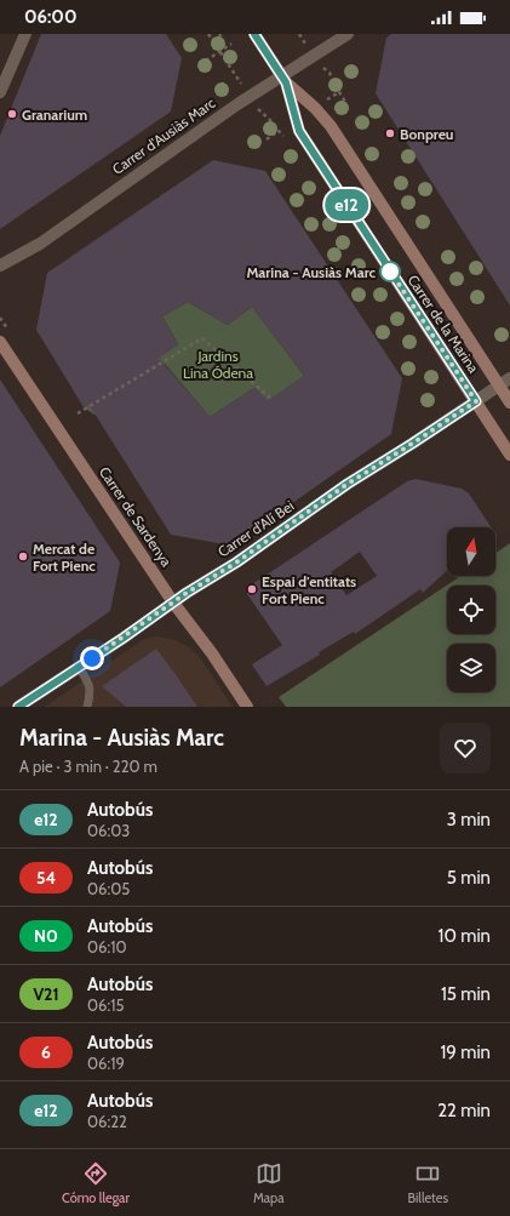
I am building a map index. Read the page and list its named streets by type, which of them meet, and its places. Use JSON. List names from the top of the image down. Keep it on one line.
{"streets":{"street":["Carrer d'Ausiàs Marc","Carrer de la Marina","Carrer de Sardenya","Carrer d'Alí Bei"]},"crossings":[["Carrer d'Ausiàs Marc","Carrer de la Marina"],["Carrer de la Marina","Carrer d'Alí Bei"],["Carrer de Sardenya","Carrer d'Alí Bei"]],"parks":["Jardins Lina Ódena"],"places":["Granarium","Bonpreu","Marina - Ausiàs Marc","Mercat de Fort Pienc","Espai d'entitats Fort Pienc"],"lines":["bus line e12"],"north":"top","page":{"status":"06:00","on_map":"e12","heading":["Marina - Ausiàs Marc","A pie · 3 min · 220 m"],"list":[{"mark":"e12","name":"Autobús","note":"06:03","value":"3 min"},{"mark":"54","name":"Autobús","note":"06:05","value":"5 min"},{"mark":"N0","name":"Autobús","note":"06:10","value":"10 min"},{"mark":"V21","name":"Autobús","note":"06:15","value":"15 min"},{"mark":"6","name":"Autobús","note":"06:19","value":"19 min"},{"mark":"e12","name":"Autobús","note":"06:22","value":"22 min"}],"tabs":["Cómo llegar","Mapa","Billetes"]}}
